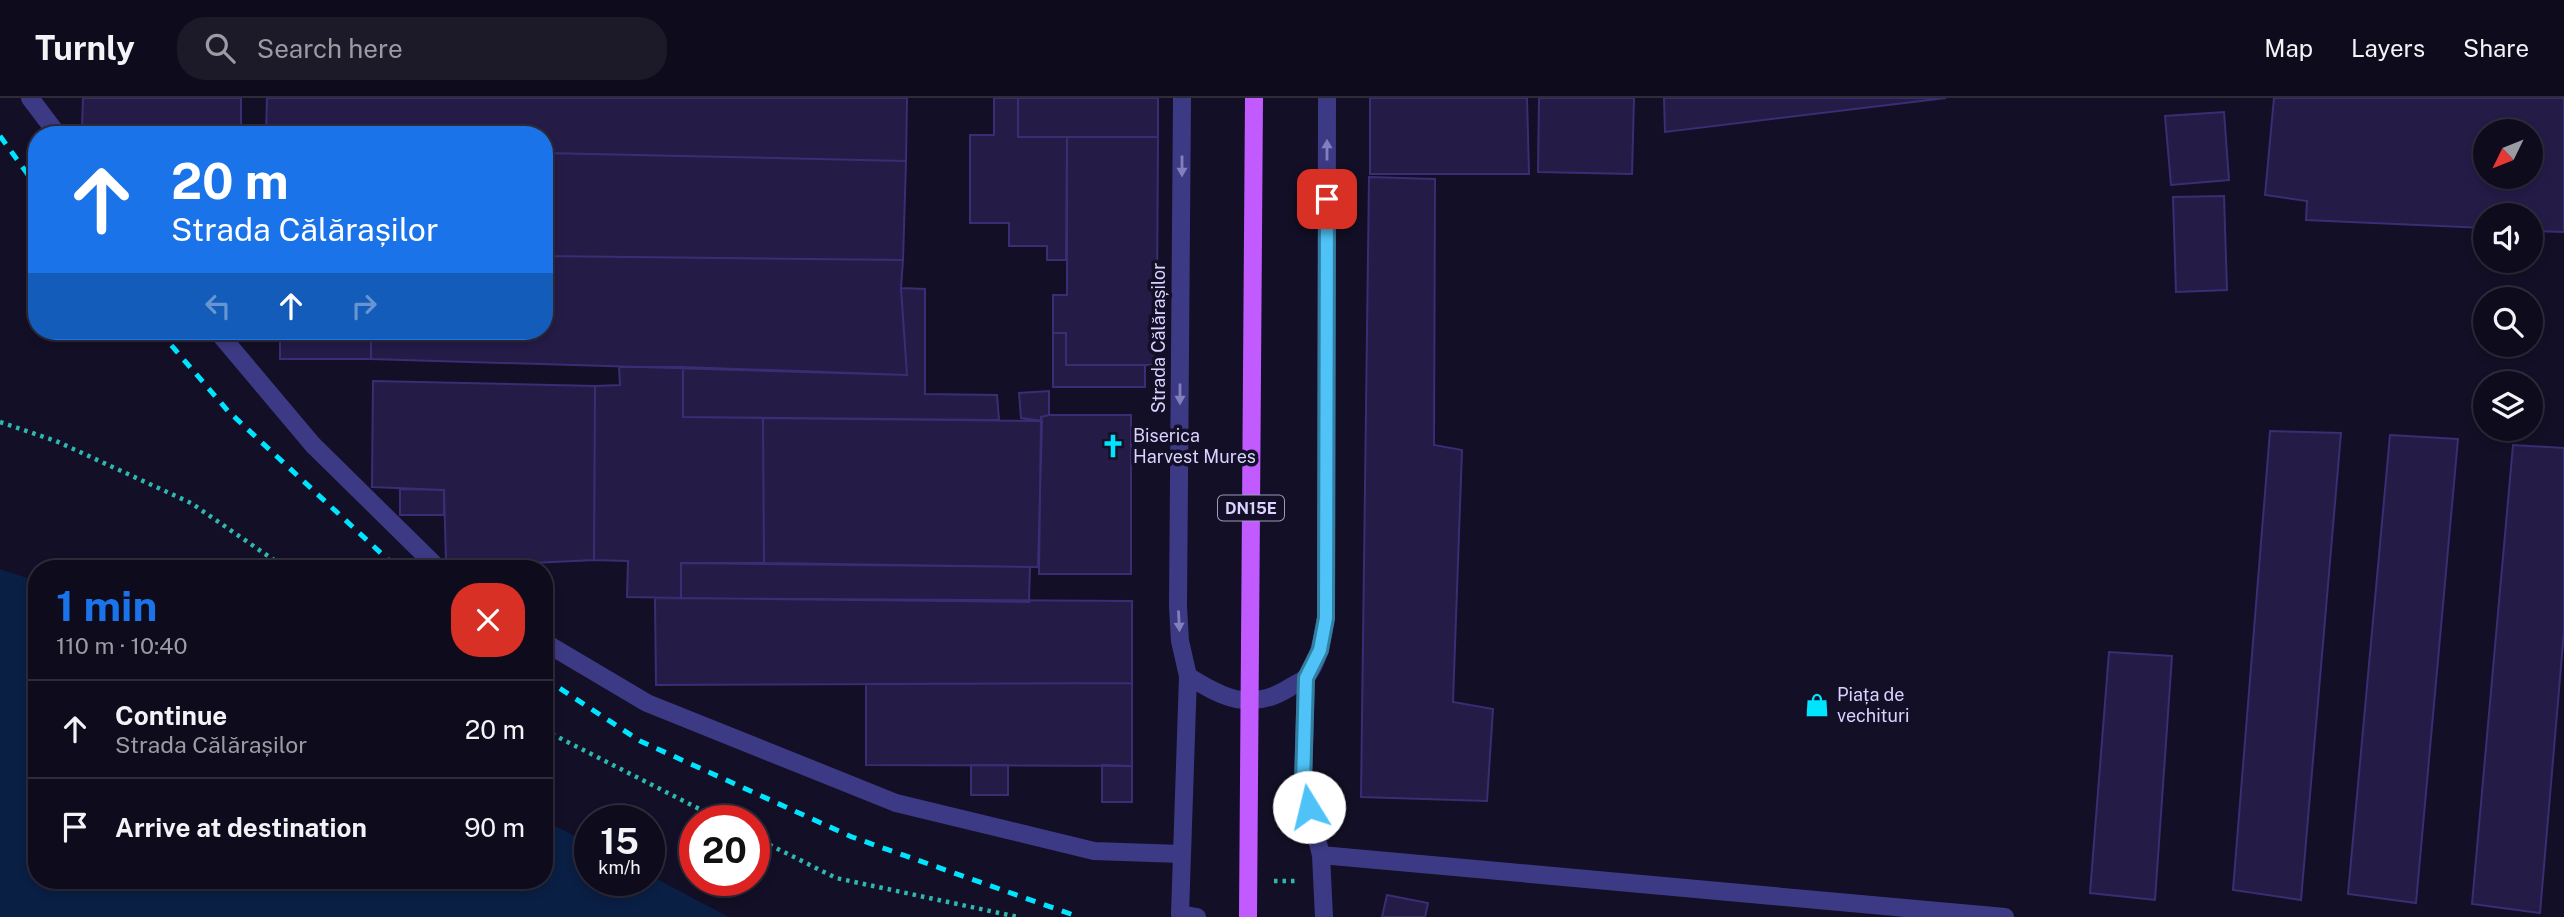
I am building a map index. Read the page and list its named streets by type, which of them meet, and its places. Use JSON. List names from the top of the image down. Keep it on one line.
{"streets":{"main road":["DN15E"],"street":["Strada Călărașilor"]},"places":{"church":["Biserica Harvest Mures"],"shop":["Piața de vechituri"]},"north":"bottom left","page":{"header":"Turnly","search":"Search here","nav":["Map","Layers","Share"],"turn":["20 m","Strada Călărașilor"],"heading":["1 min","110 m · 10:40"],"list":[{"name":"Continue","note":"Strada Călărașilor","value":"20 m"},{"name":"Arrive at destination","value":"90 m"}],"speed":"15 km/h","limit":"20"}}
